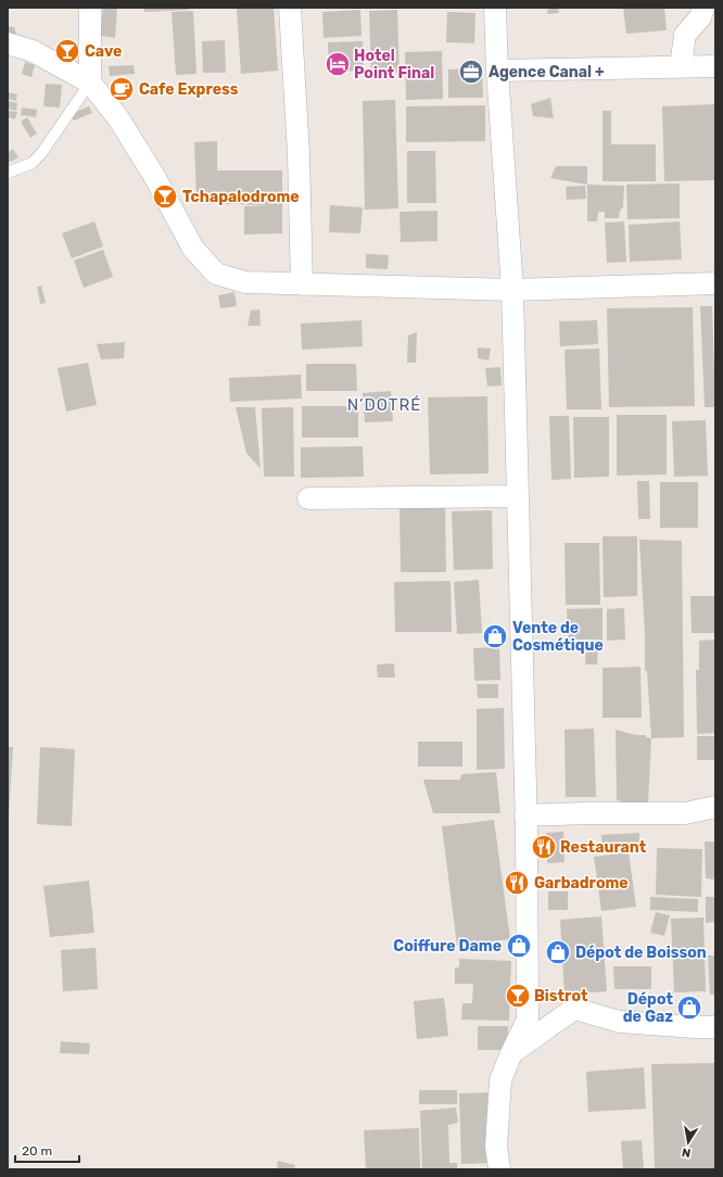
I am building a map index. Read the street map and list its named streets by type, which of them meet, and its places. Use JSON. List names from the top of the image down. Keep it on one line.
{"districts":["N’DOTRÉ"],"places":{"bar":["Cave","Tchapalodrome","Bistrot"],"hotel":["Hotel Point Final"],"office":["Agence Canal +"],"cafe":["Cafe Express"],"shop":["Vente de Cosmétique","Coiffure Dame","Dépot de Boisson","Dépot de Gaz"],"restaurant":["Restaurant","Garbadrome"]},"scale_bar":"20 m","north":"bottom"}
